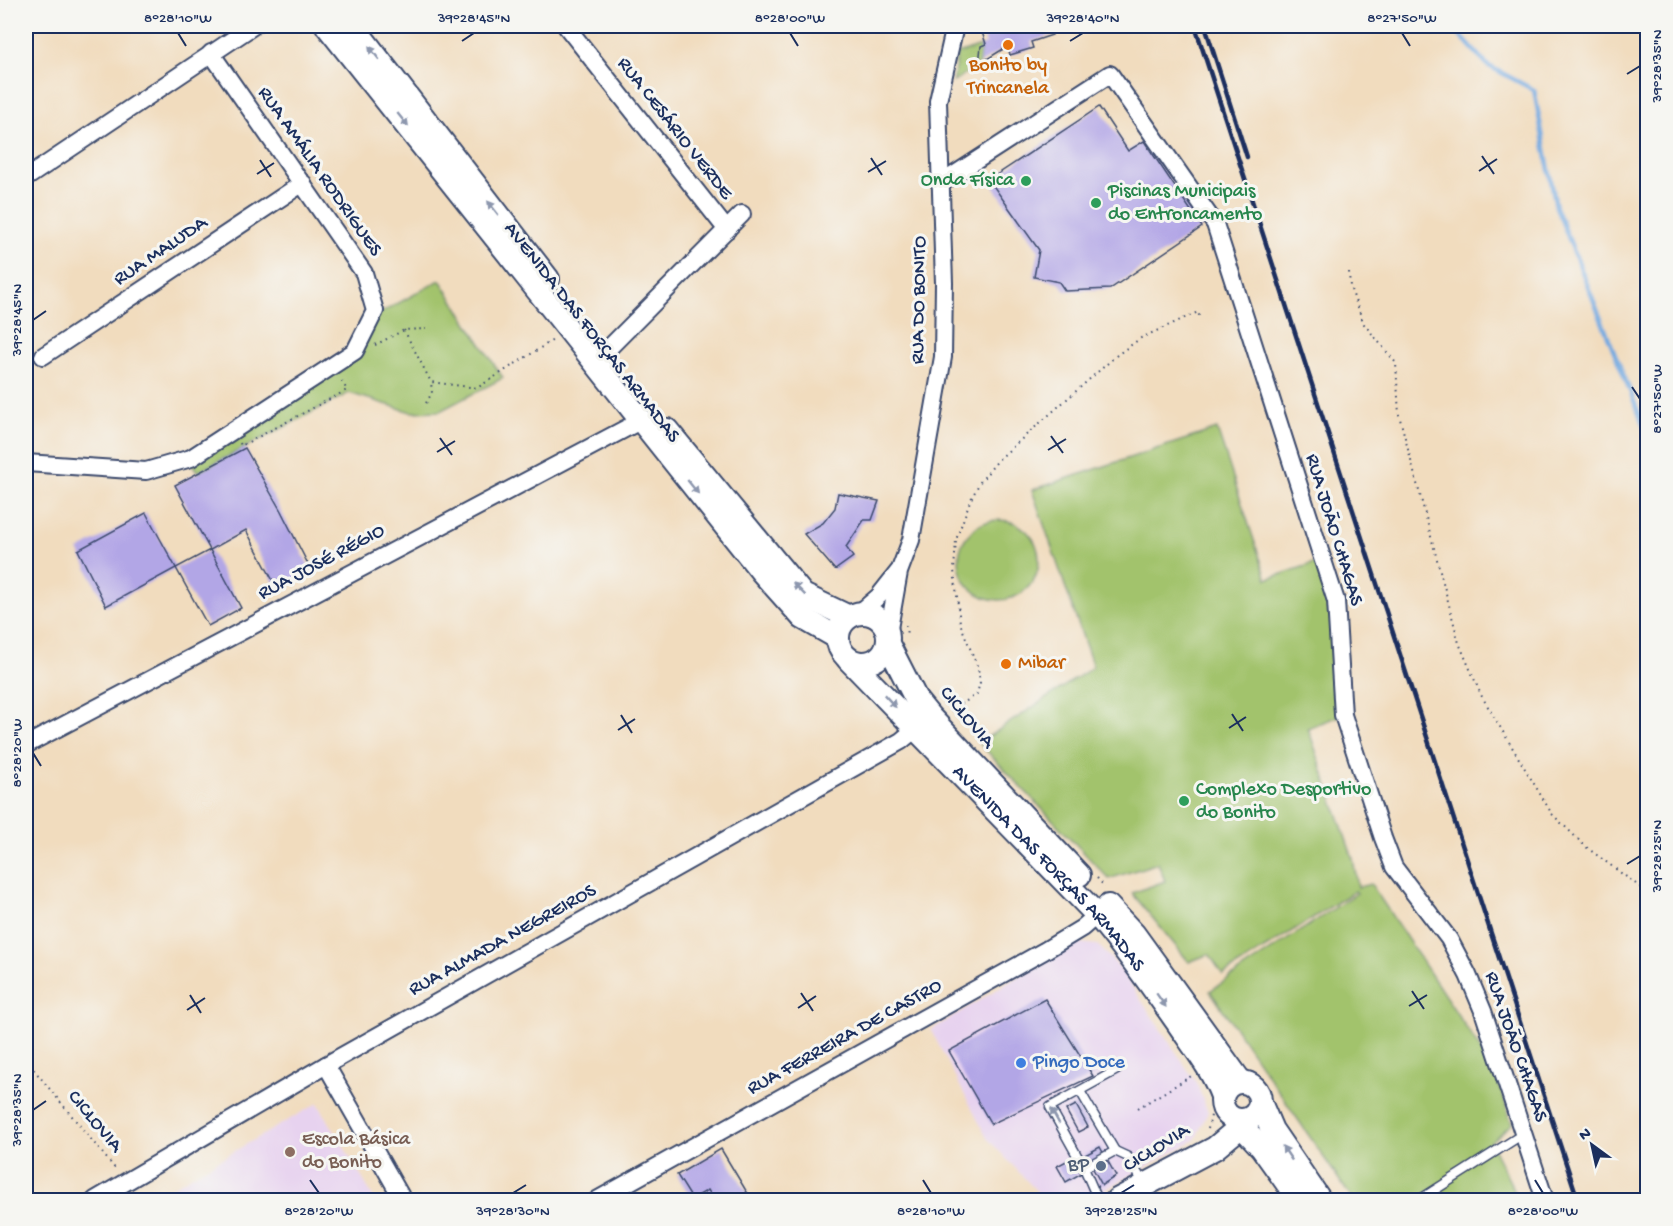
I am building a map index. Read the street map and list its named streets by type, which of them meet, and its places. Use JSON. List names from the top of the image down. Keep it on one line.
{"streets":{"street":["RUA CESÁRIO VERDE","RUA AMÁLIA RODRIGUES","RUA MALUDA","RUA DO BONITO","AVENIDA DAS FORÇAS ARMADAS","RUA JOÃO CHAGAS","RUA JOSÉ RÉGIO","RUA ALMADA NEGREIROS","RUA FERREIRA DE CASTRO"],"path":["CICLOVIA"]},"crossings":[["RUA AMÁLIA RODRIGUES","RUA MALUDA"],["RUA DO BONITO","AVENIDA DAS FORÇAS ARMADAS"],["RUA DO BONITO","RUA JOÃO CHAGAS"],["AVENIDA DAS FORÇAS ARMADAS","RUA JOSÉ RÉGIO"],["AVENIDA DAS FORÇAS ARMADAS","CICLOVIA"],["AVENIDA DAS FORÇAS ARMADAS","RUA ALMADA NEGREIROS"],["AVENIDA DAS FORÇAS ARMADAS","RUA FERREIRA DE CASTRO"],["CICLOVIA","RUA ALMADA NEGREIROS"]],"places":["Bonito by Trincanela","Onda Física","Piscinas Municipais do Entroncamento","Mibar","Complexo Desportivo do Bonito","Pingo Doce","Escola Básica do Bonito","BP"],"north":"top left","coordinates":["8°28'10\"W","39°28'45\"N","8°28'00\"W","39°28'40\"N","8°27'50\"W","39°28'35\"N","8°28'20\"W","39°28'25\"N","39°28'30\"N"]}
